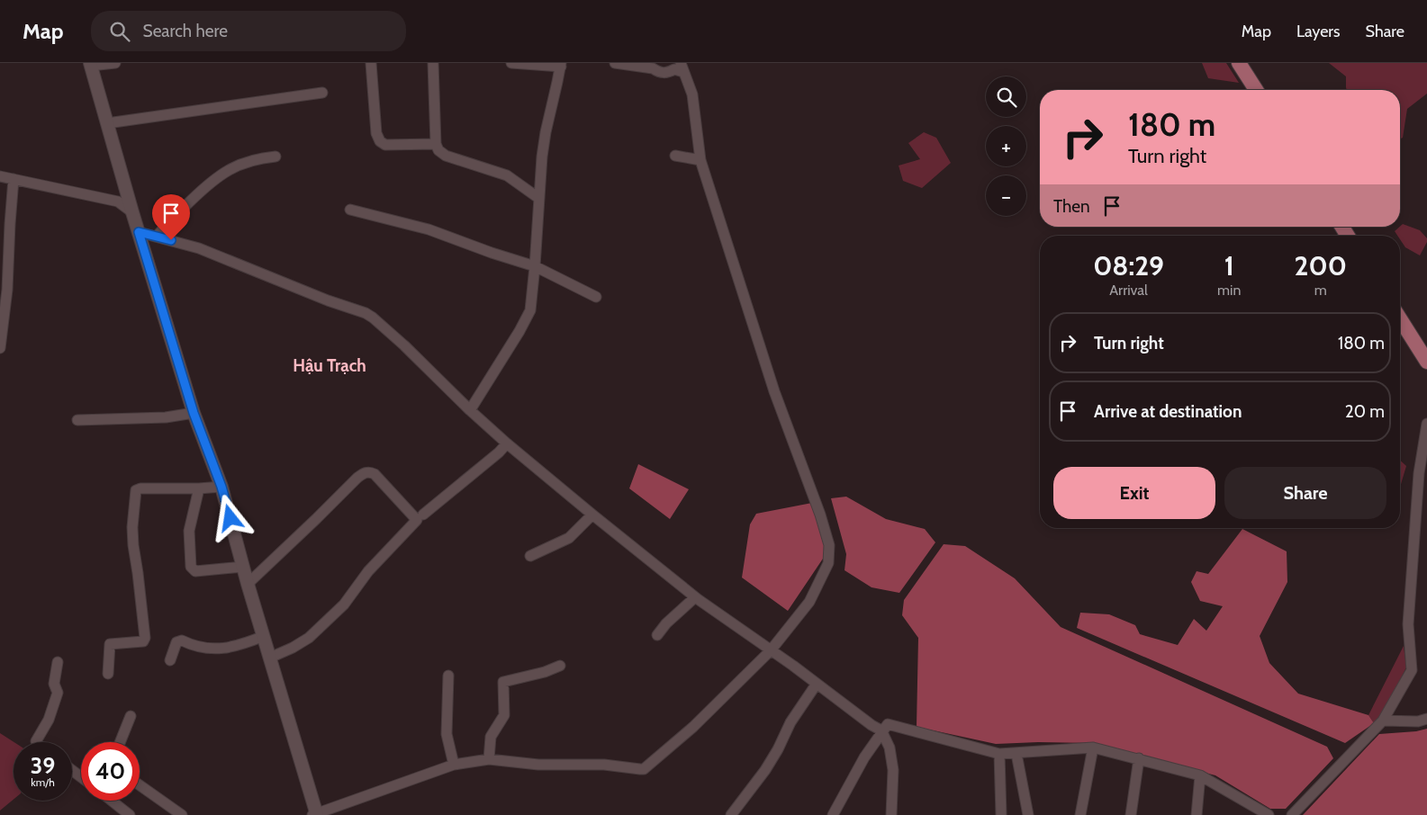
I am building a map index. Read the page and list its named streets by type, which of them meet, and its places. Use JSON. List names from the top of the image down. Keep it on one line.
{"districts":["Hậu Trạch"],"page":{"header":"Map","search":"Search here","nav":["Map","Layers","Share"],"map_buttons":["+","−"],"turn":["180 m","Turn right"],"then":"Then","eta":["08:29","Arrival","1","min","200","m"],"list":[{"name":"Turn right","value":"180 m"},{"name":"Arrive at destination","value":"20 m"}],"buttons":["Exit","Share"],"speed":"39 km/h","limit":"40"}}
